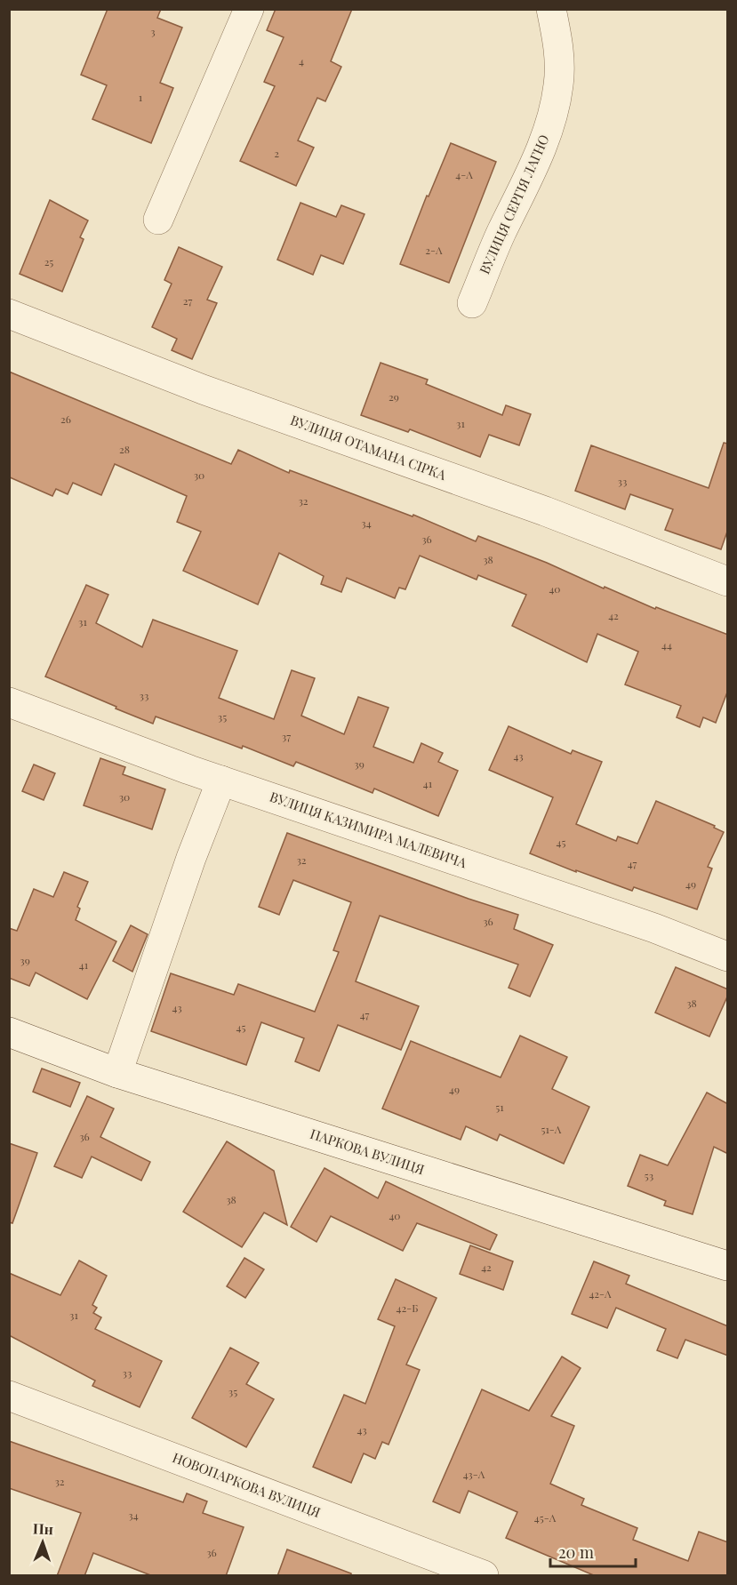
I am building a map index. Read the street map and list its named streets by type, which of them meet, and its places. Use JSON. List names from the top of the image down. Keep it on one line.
{"streets":{"street":["ВУЛИЦЯ СЕРГІЯ ЛАГНО","ВУЛИЦЯ ОТАМАНА СІРКА","ВУЛИЦЯ КАЗИМИРА МАЛЕВИЧА","ПАРКОВА ВУЛИЦЯ","НОВОПАРКОВА ВУЛИЦЯ"]},"house_numbers":["3","4","1","2","4-А","2-А","25","27","29","26","31","28","30","33","32","34","36","38","40","42","31","44","33","35","37","43","39","41","30","45","32","47","49","36","39","41","38","43","47","45","49","51","51-А","36","53","38","40","42","42-А","42-Б","31","33","35","43","43-А","32","34","45-А","36"],"scale_bar":"20 m","north":"top"}
